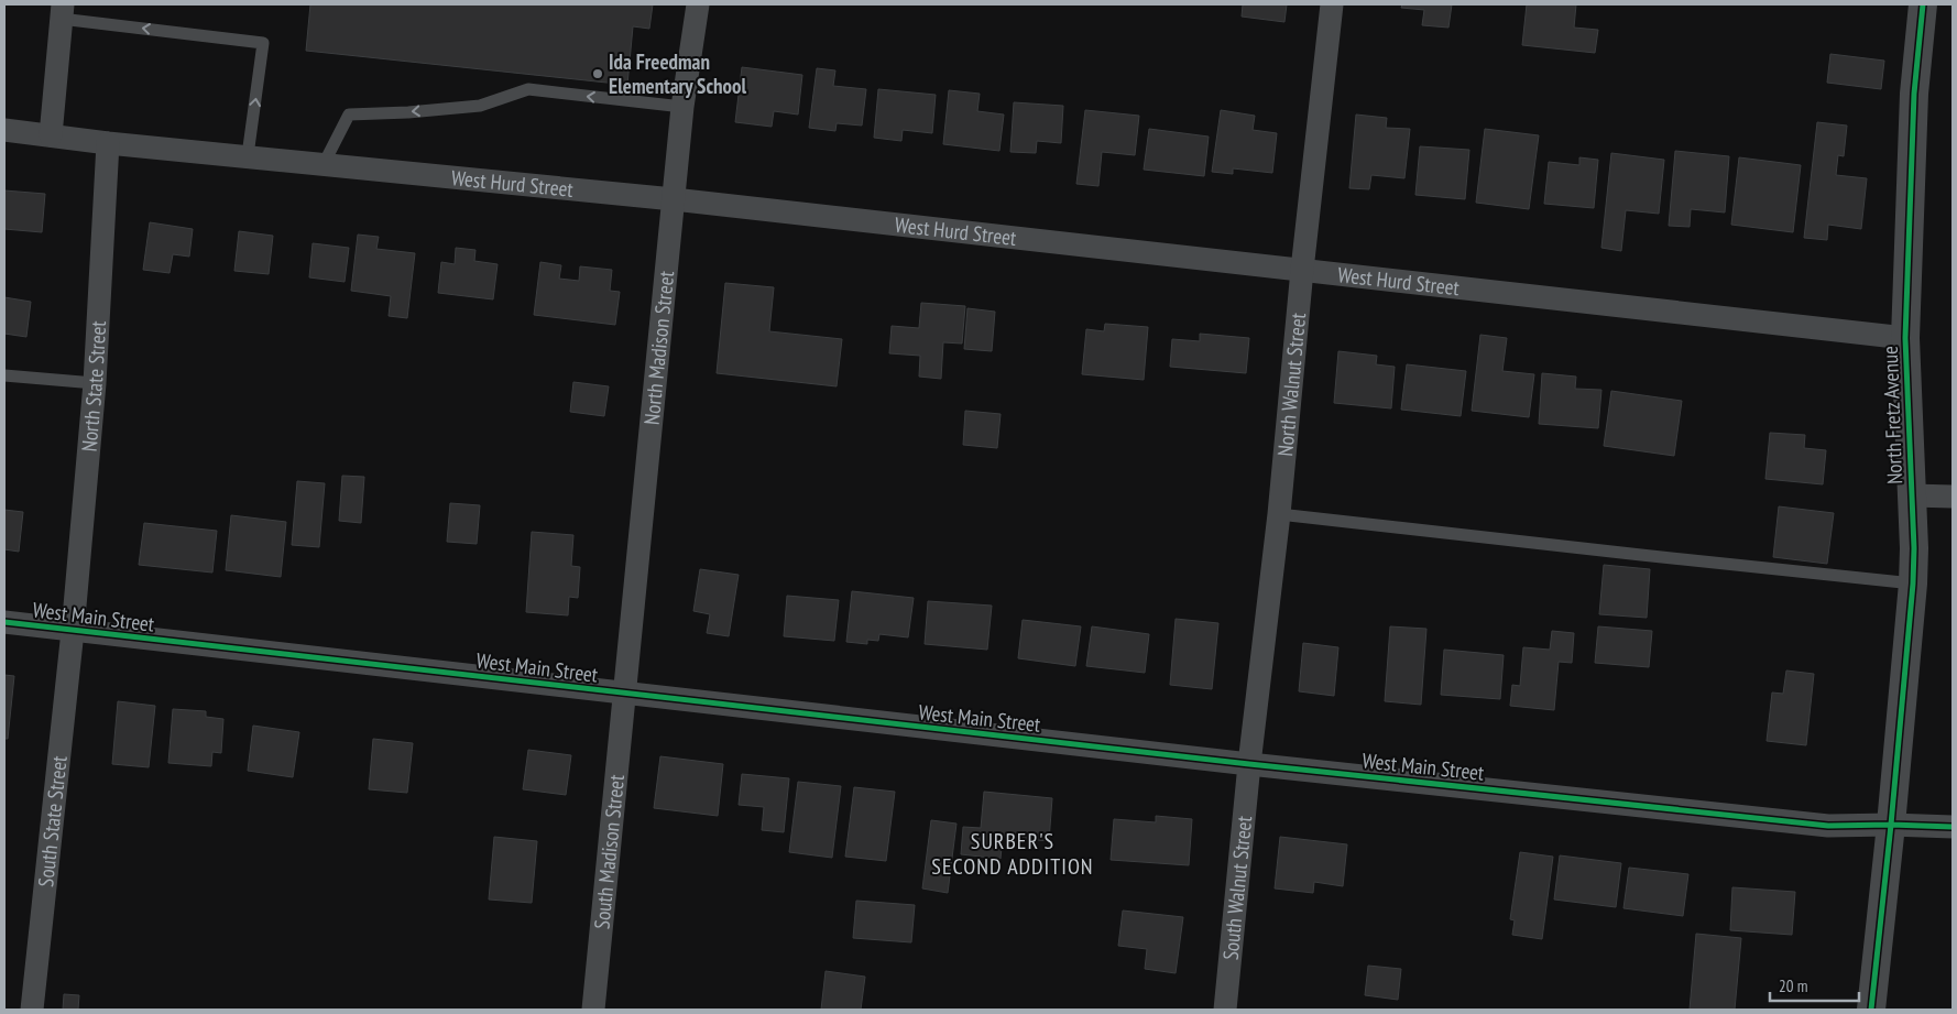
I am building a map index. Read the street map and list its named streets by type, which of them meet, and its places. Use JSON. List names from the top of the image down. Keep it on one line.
{"streets":{"street":["West Hurd Street","North Madison Street","North Walnut Street","North State Street","North Fretz Avenue","West Main Street","South State Street","South Madison Street","South Walnut Street"]},"crossings":[["West Hurd Street","North Madison Street"],["West Hurd Street","North Walnut Street"],["West Hurd Street","North State Street"],["West Hurd Street","North Fretz Avenue"],["North Madison Street","West Main Street"],["North Madison Street","South Madison Street"],["North Walnut Street","West Main Street"],["North Walnut Street","South Walnut Street"],["North State Street","West Main Street"],["North State Street","South State Street"],["North Fretz Avenue","West Main Street"],["West Main Street","South State Street"],["West Main Street","South Madison Street"],["West Main Street","South Walnut Street"]],"districts":["SURBER'S SECOND ADDITION"],"places":["Ida Freedman Elementary School"],"scale_bar":"20 m"}
